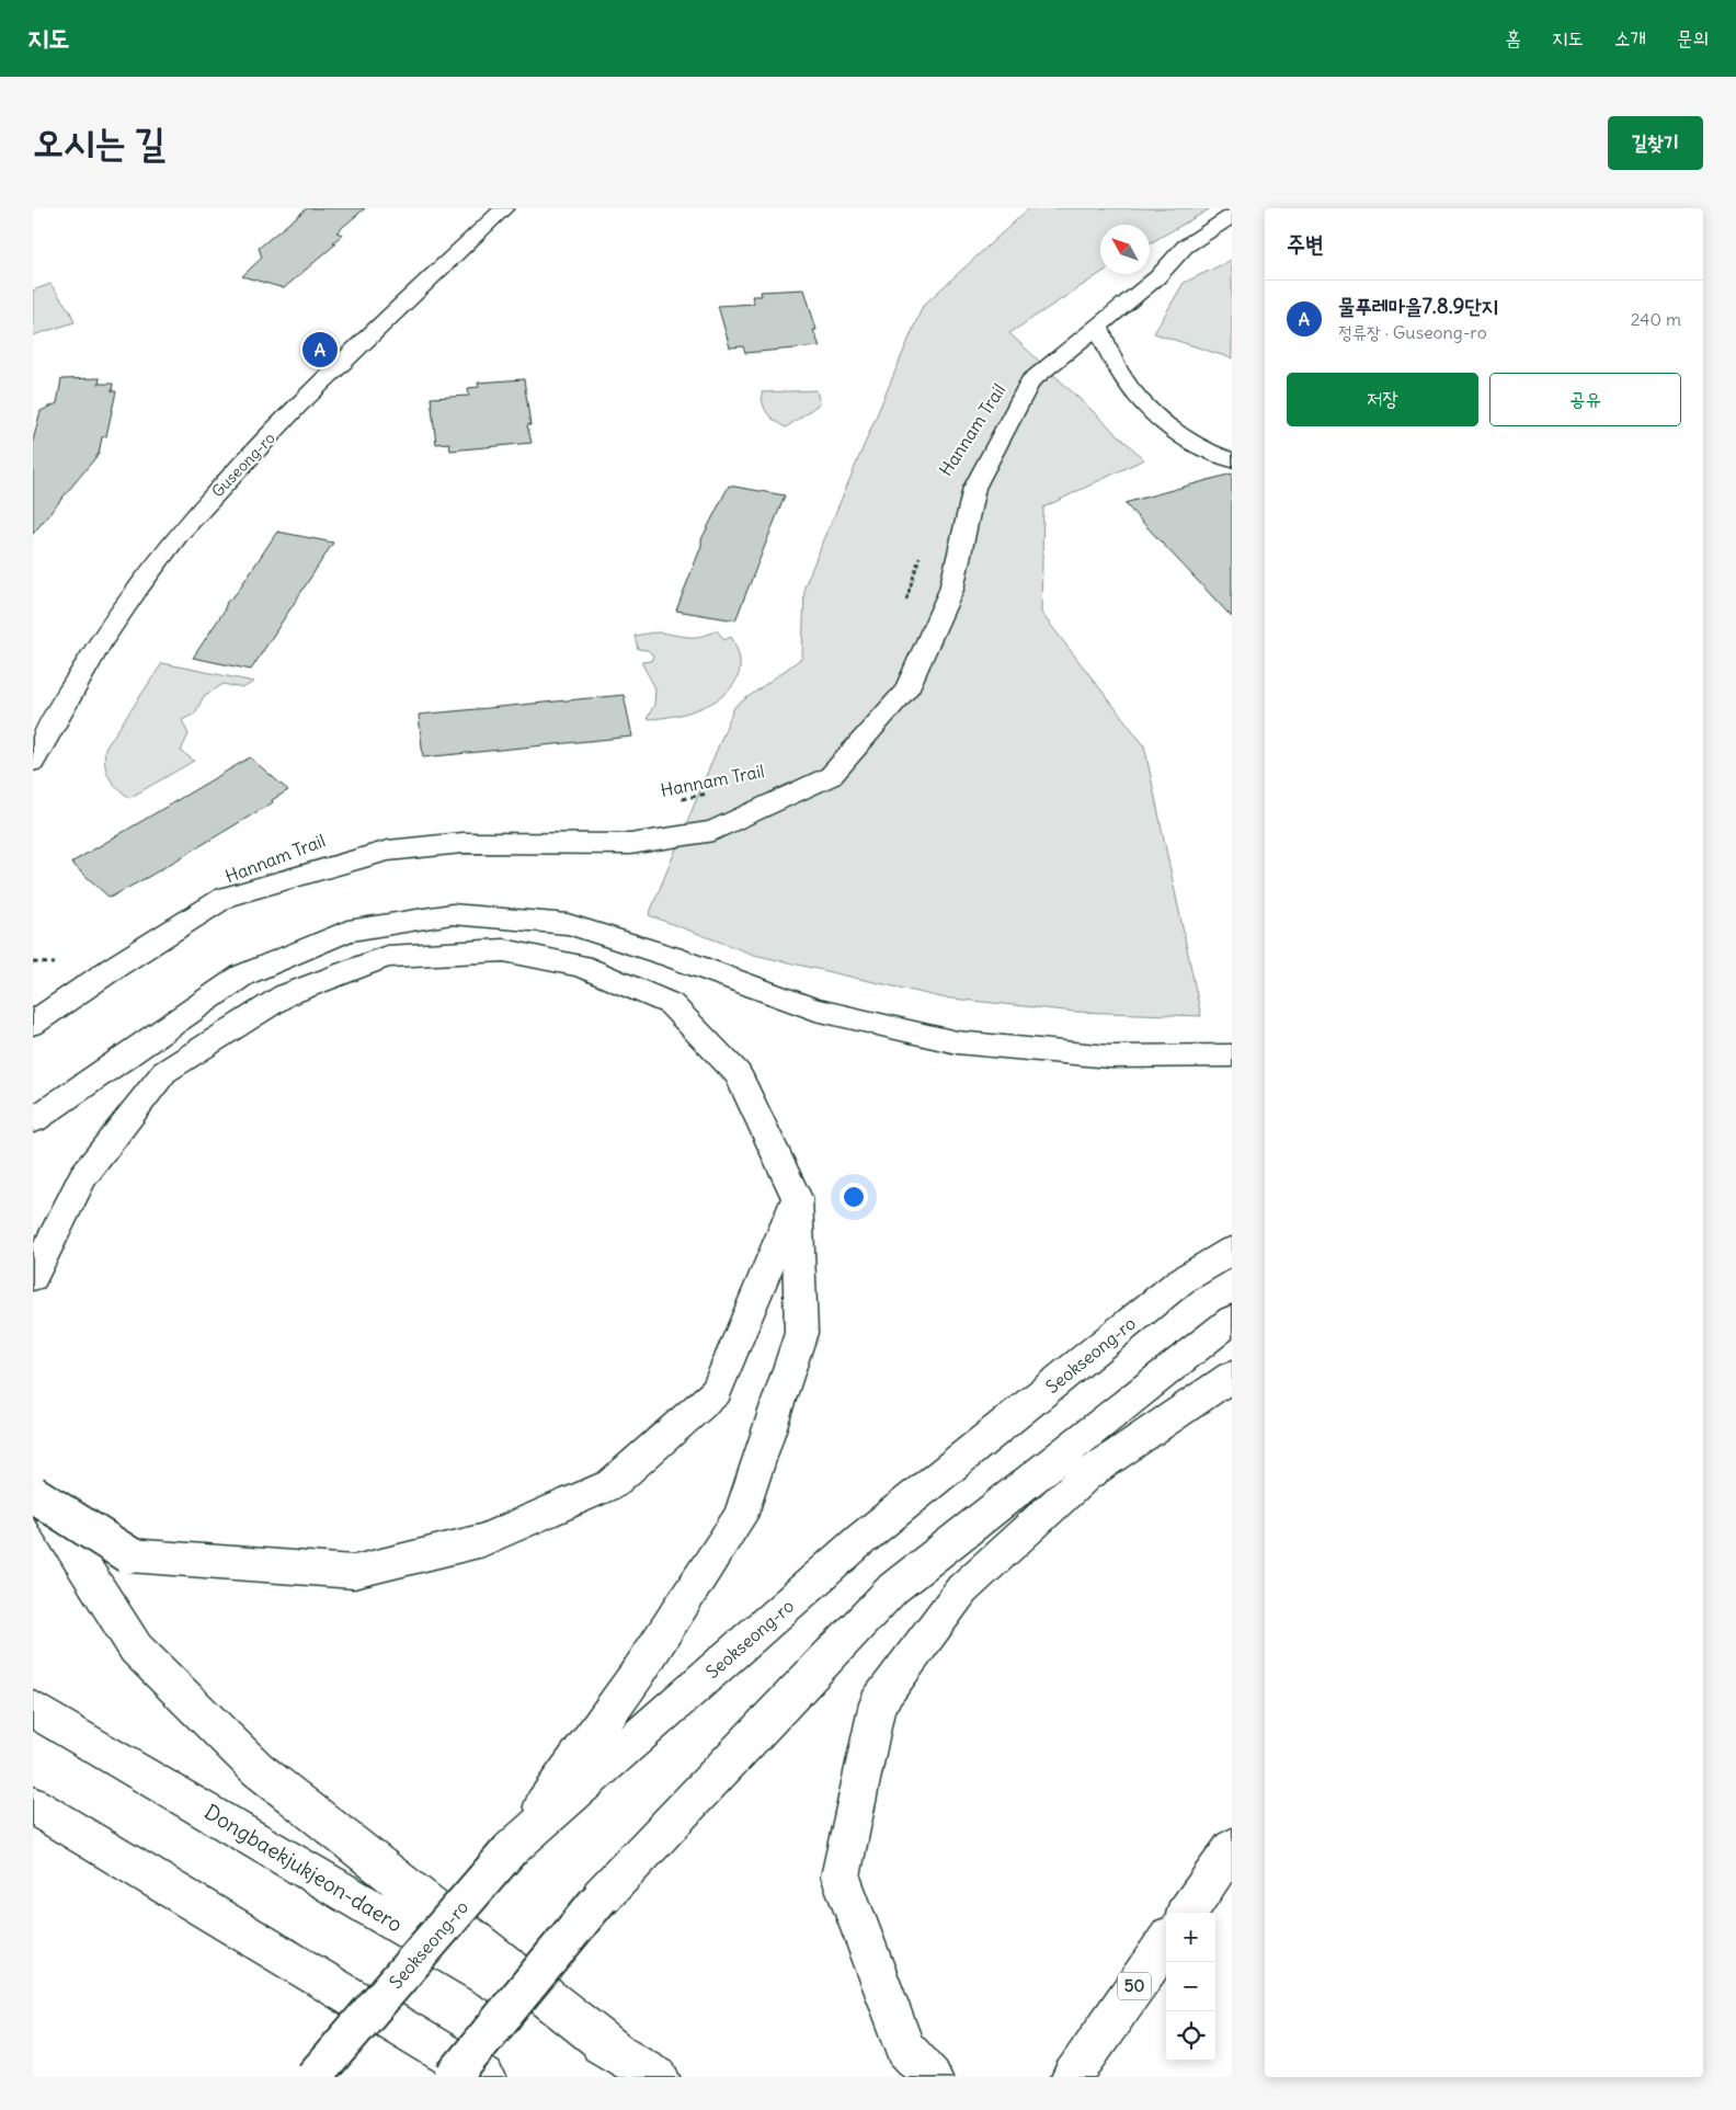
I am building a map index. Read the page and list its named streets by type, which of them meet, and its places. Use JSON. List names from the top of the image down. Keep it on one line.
{"streets":{"main road":["Guseong-ro","Seokseong-ro","Dongbaekjukjeon-daero","50"],"path":["Hannam Trail"]},"north":"top left","page":{"header":"지도","nav":["홈","지도","소개","문의"],"buttons":["길찾기",["저장","공유"]],"title":"오시는 길","heading":"주변","list":[{"mark":"A","name":"물푸레마을7.8.9단지","note":"정류장 · Guseong-ro","value":"240 m"}],"pins":"A","map_buttons":["+","−"]}}
